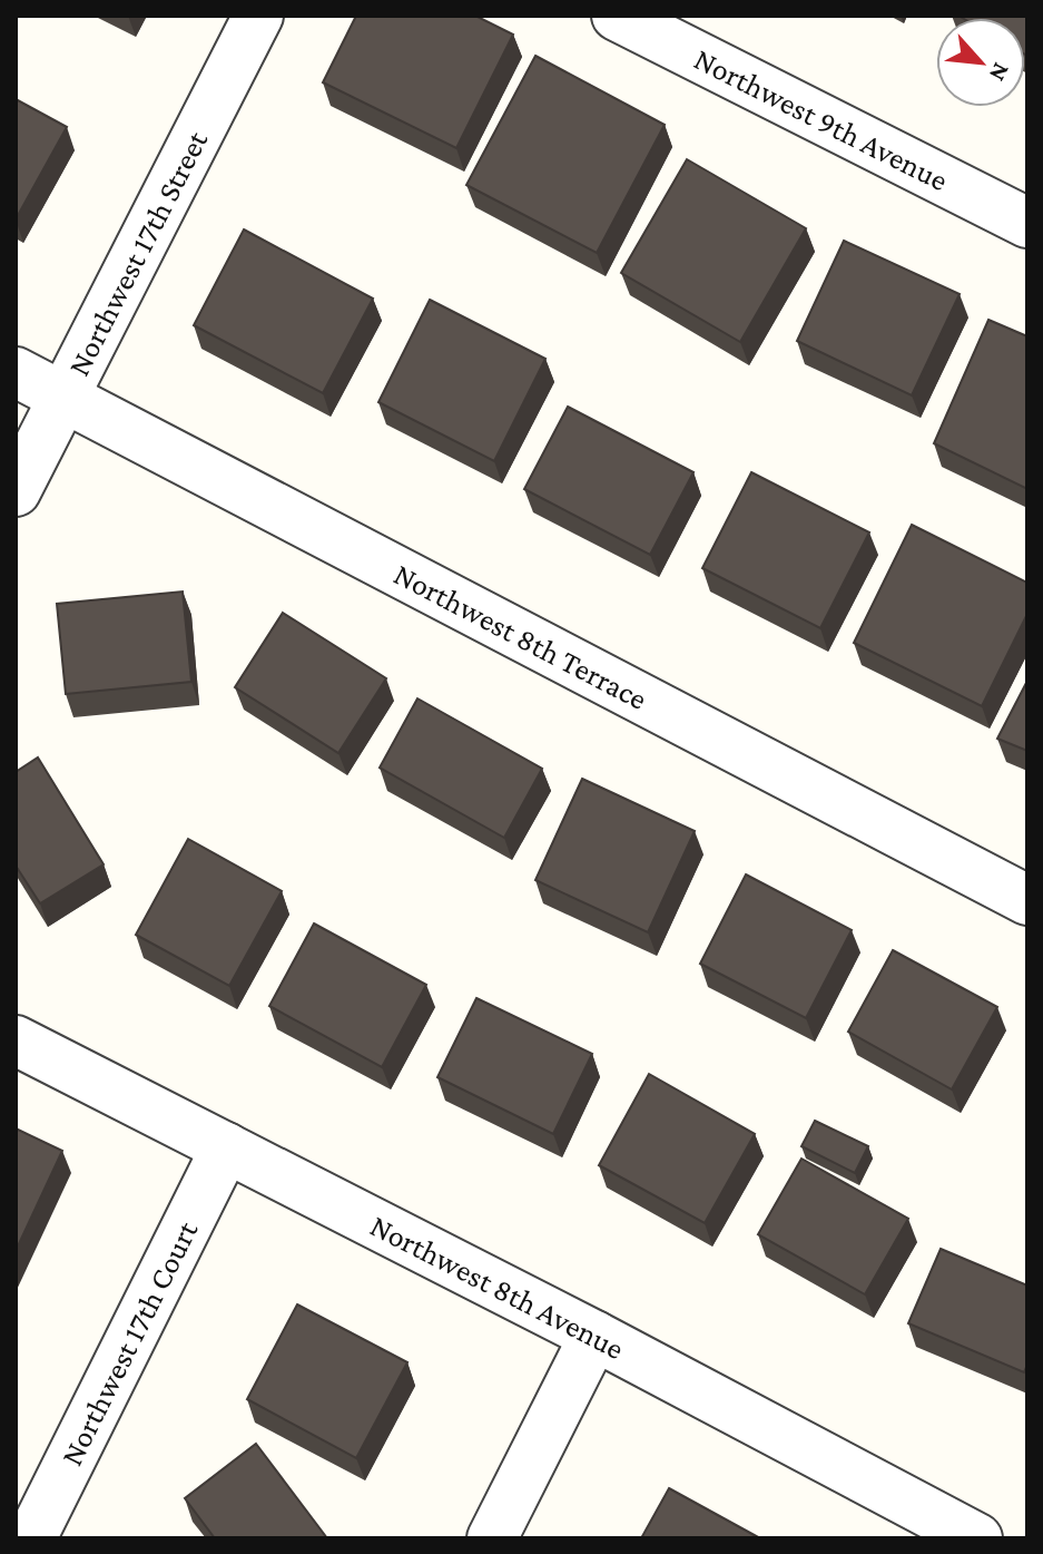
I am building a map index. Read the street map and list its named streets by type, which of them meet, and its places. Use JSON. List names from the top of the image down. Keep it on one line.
{"streets":{"street":["Northwest 9th Avenue","Northwest 17th Street","Northwest 8th Terrace","Northwest 8th Avenue","Northwest 17th Court"]},"crossings":[["Northwest 17th Street","Northwest 8th Terrace"],["Northwest 8th Avenue","Northwest 17th Court"]],"north":"bottom right"}
